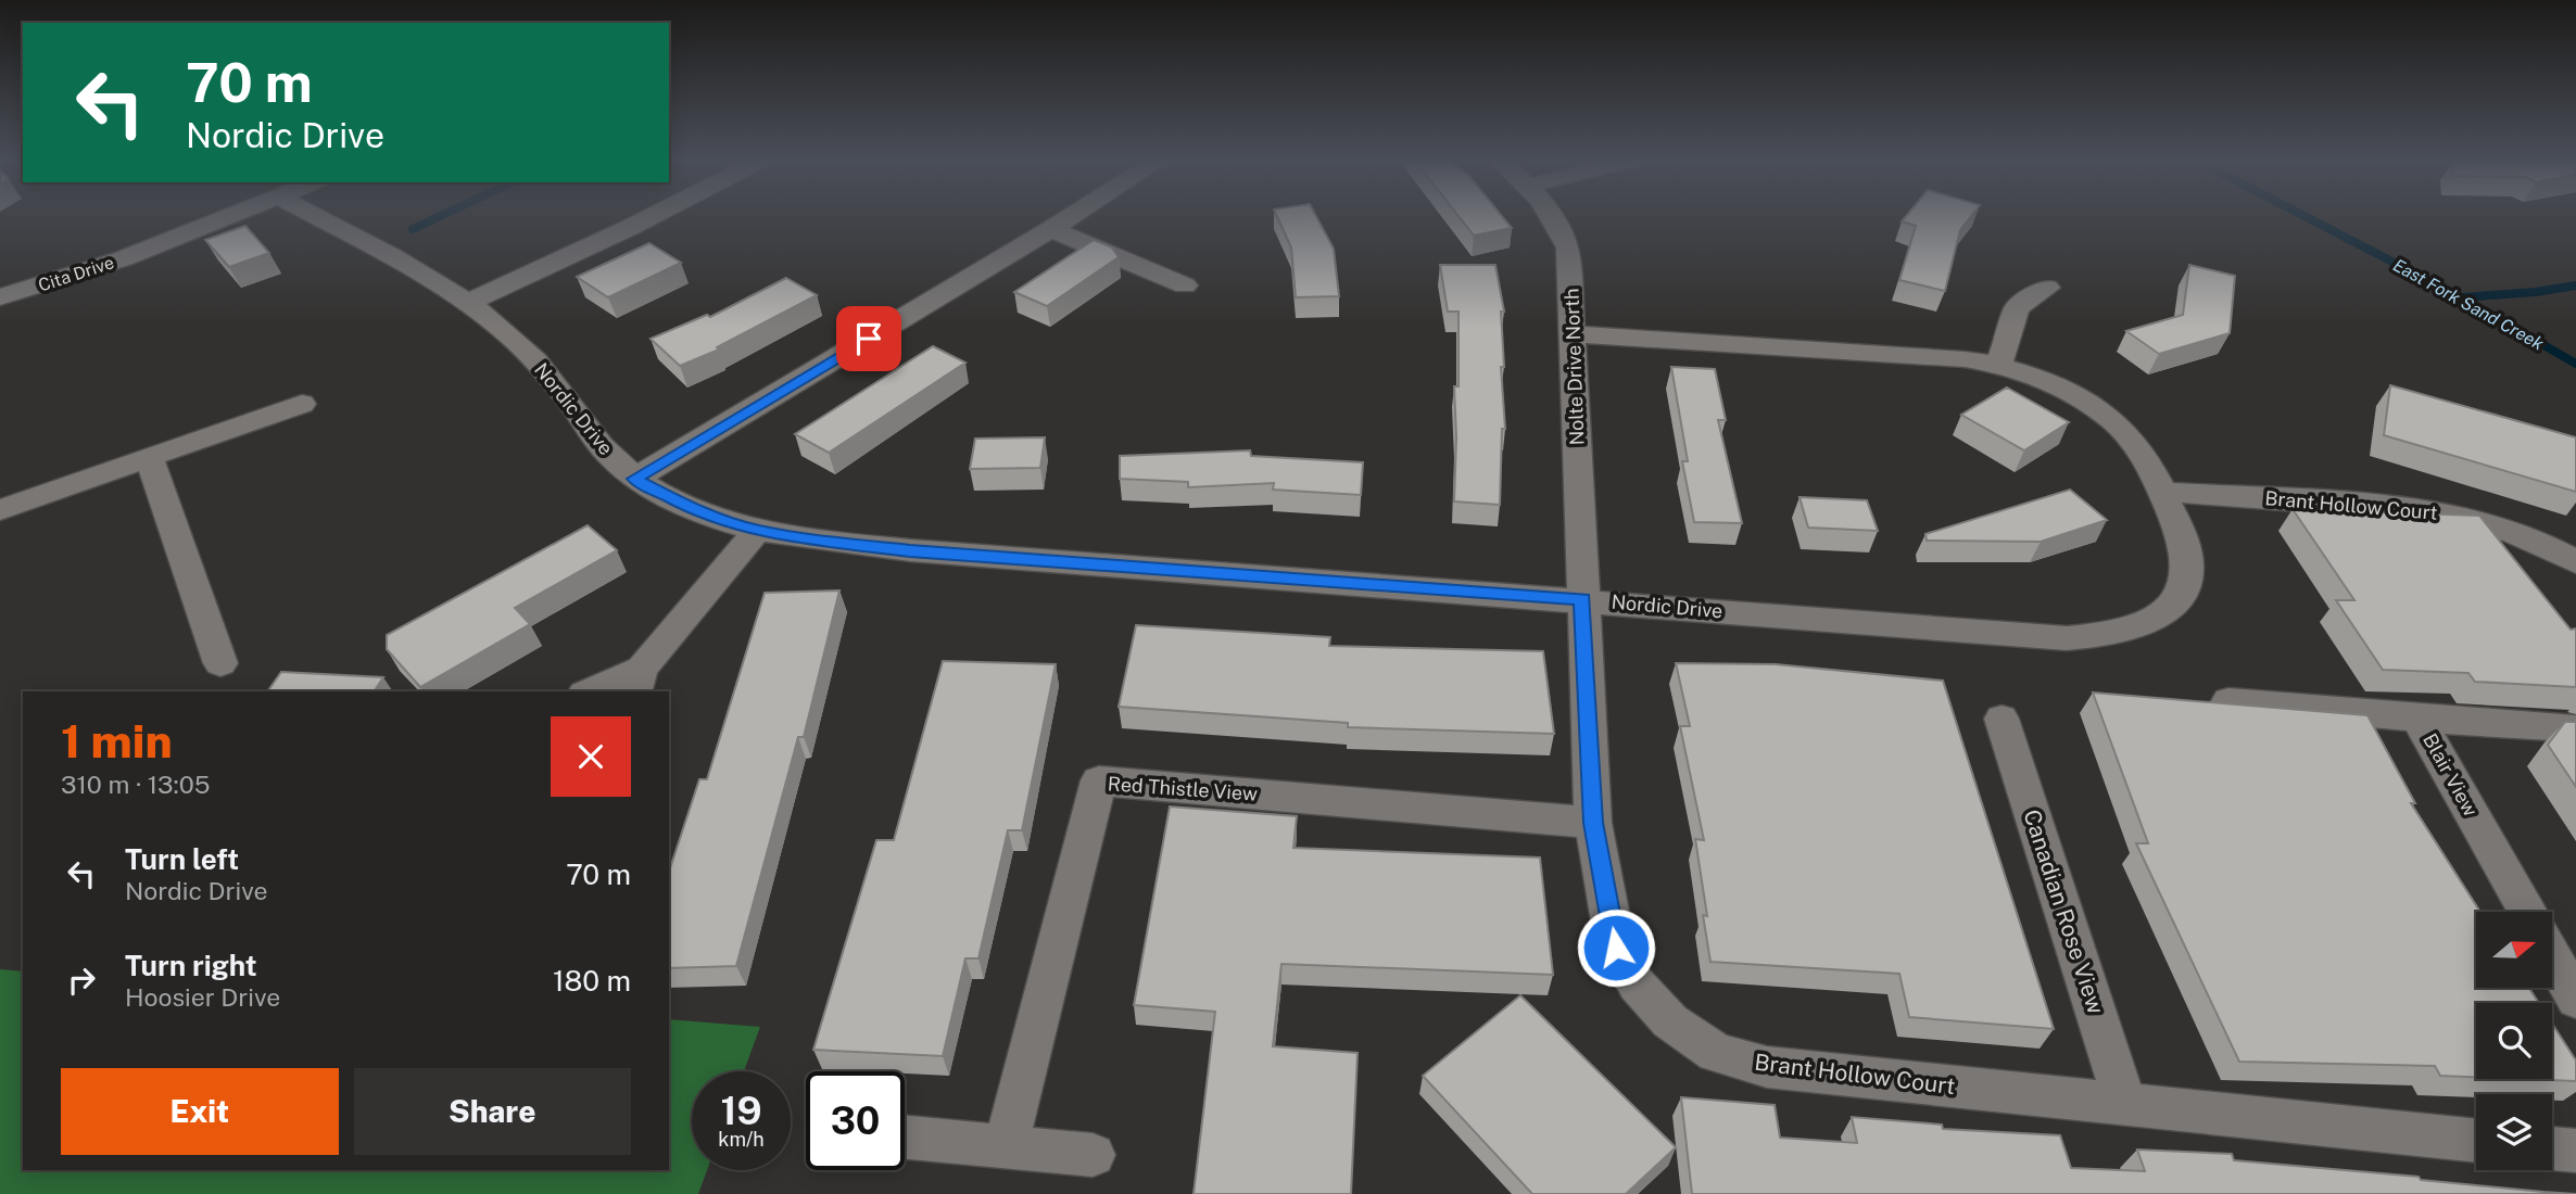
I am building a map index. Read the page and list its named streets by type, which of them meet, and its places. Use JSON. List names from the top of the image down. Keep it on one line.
{"streets":{"street":["Cita Drive","Nolte Drive North","Nordic Drive","Brant Hollow Court","Blair View","Red Thistle View","Canadian Rose View"]},"crossings":[["Nolte Drive North","Nordic Drive"],["Nolte Drive North","Brant Hollow Court"],["Nordic Drive","Brant Hollow Court"],["Brant Hollow Court","Red Thistle View"],["Brant Hollow Court","Canadian Rose View"]],"water":["East Fork Sand Creek"],"north":"right","page":{"turn":["70 m","Nordic Drive"],"heading":["1 min","310 m · 13:05"],"list":[{"name":"Turn left","note":"Nordic Drive","value":"70 m"},{"name":"Turn right","note":"Hoosier Drive","value":"180 m"}],"buttons":["Exit","Share"],"speed":"19 km/h","limit":"30"}}
